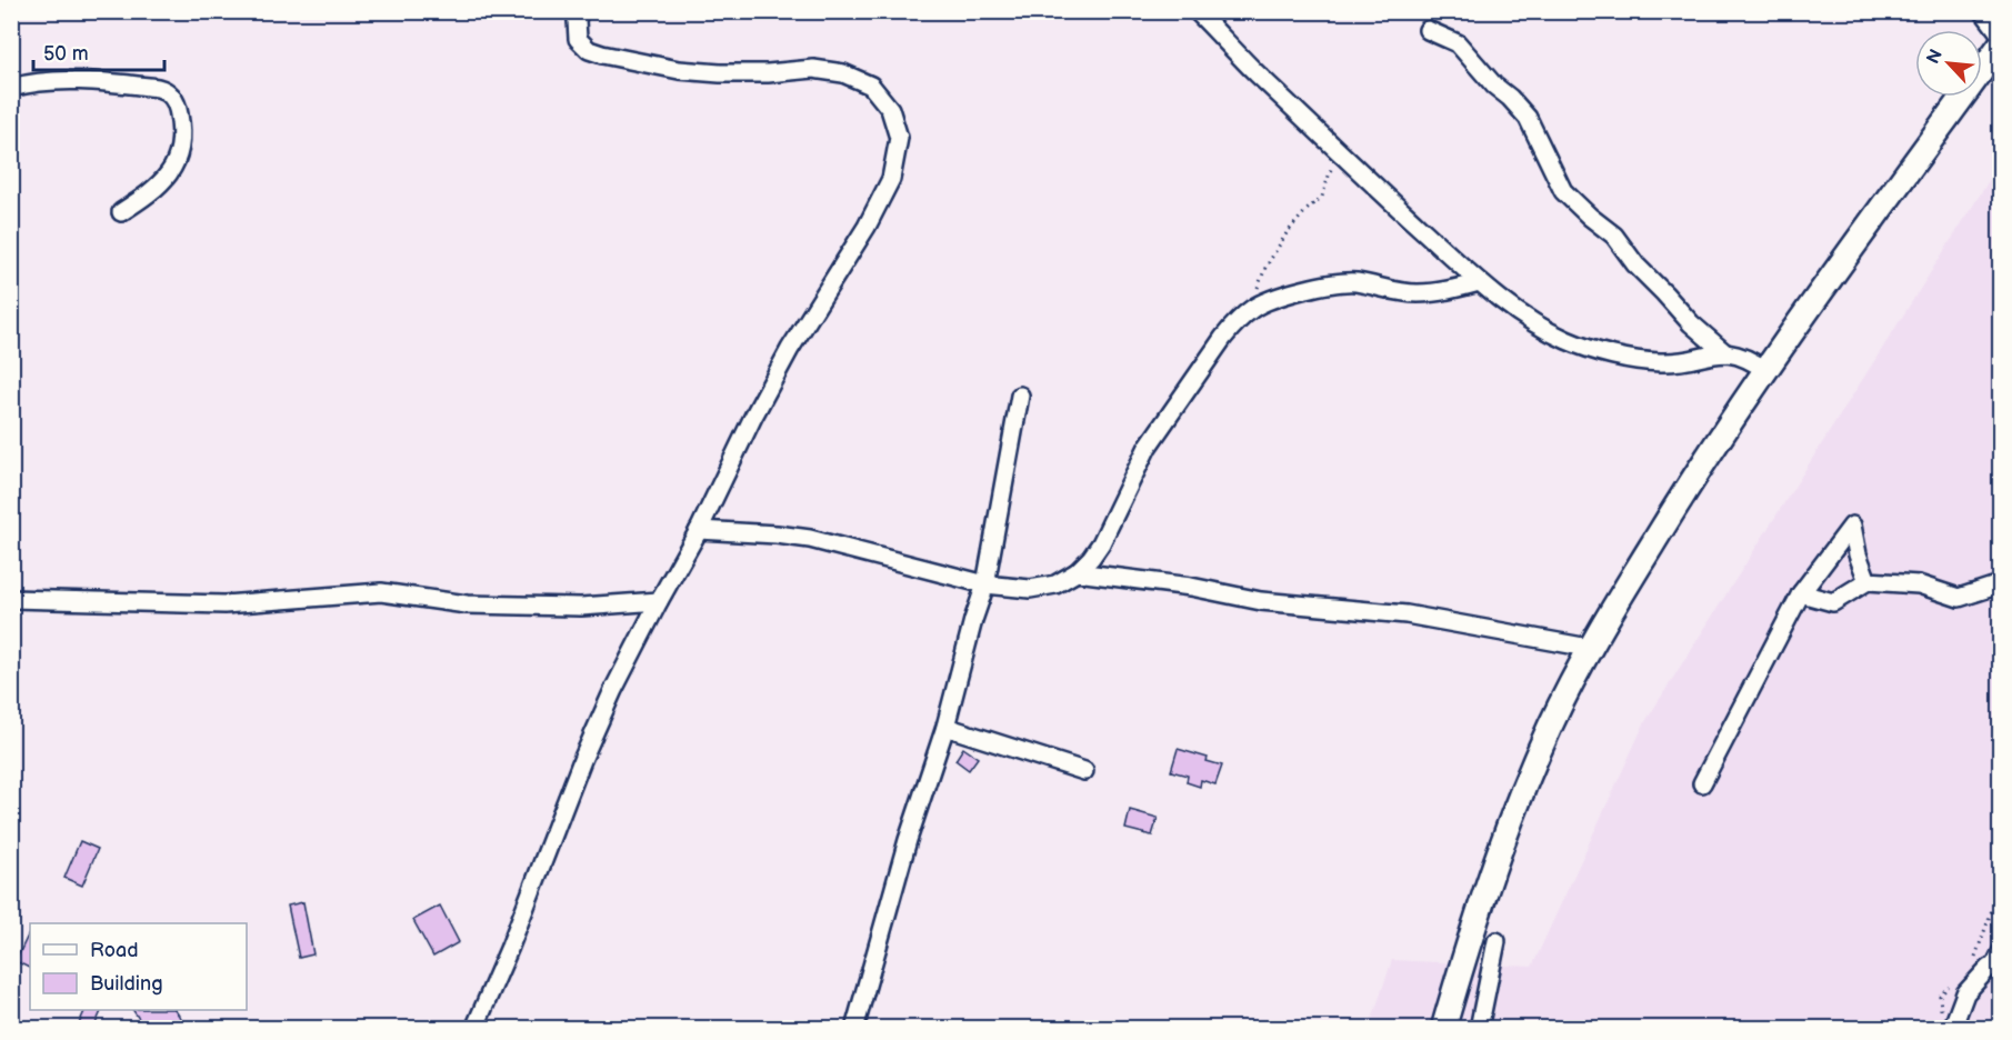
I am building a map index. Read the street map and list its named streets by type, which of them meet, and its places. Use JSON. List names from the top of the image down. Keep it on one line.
{"legend":["Road","Building"],"scale_bar":"50 m","north":"top left"}
